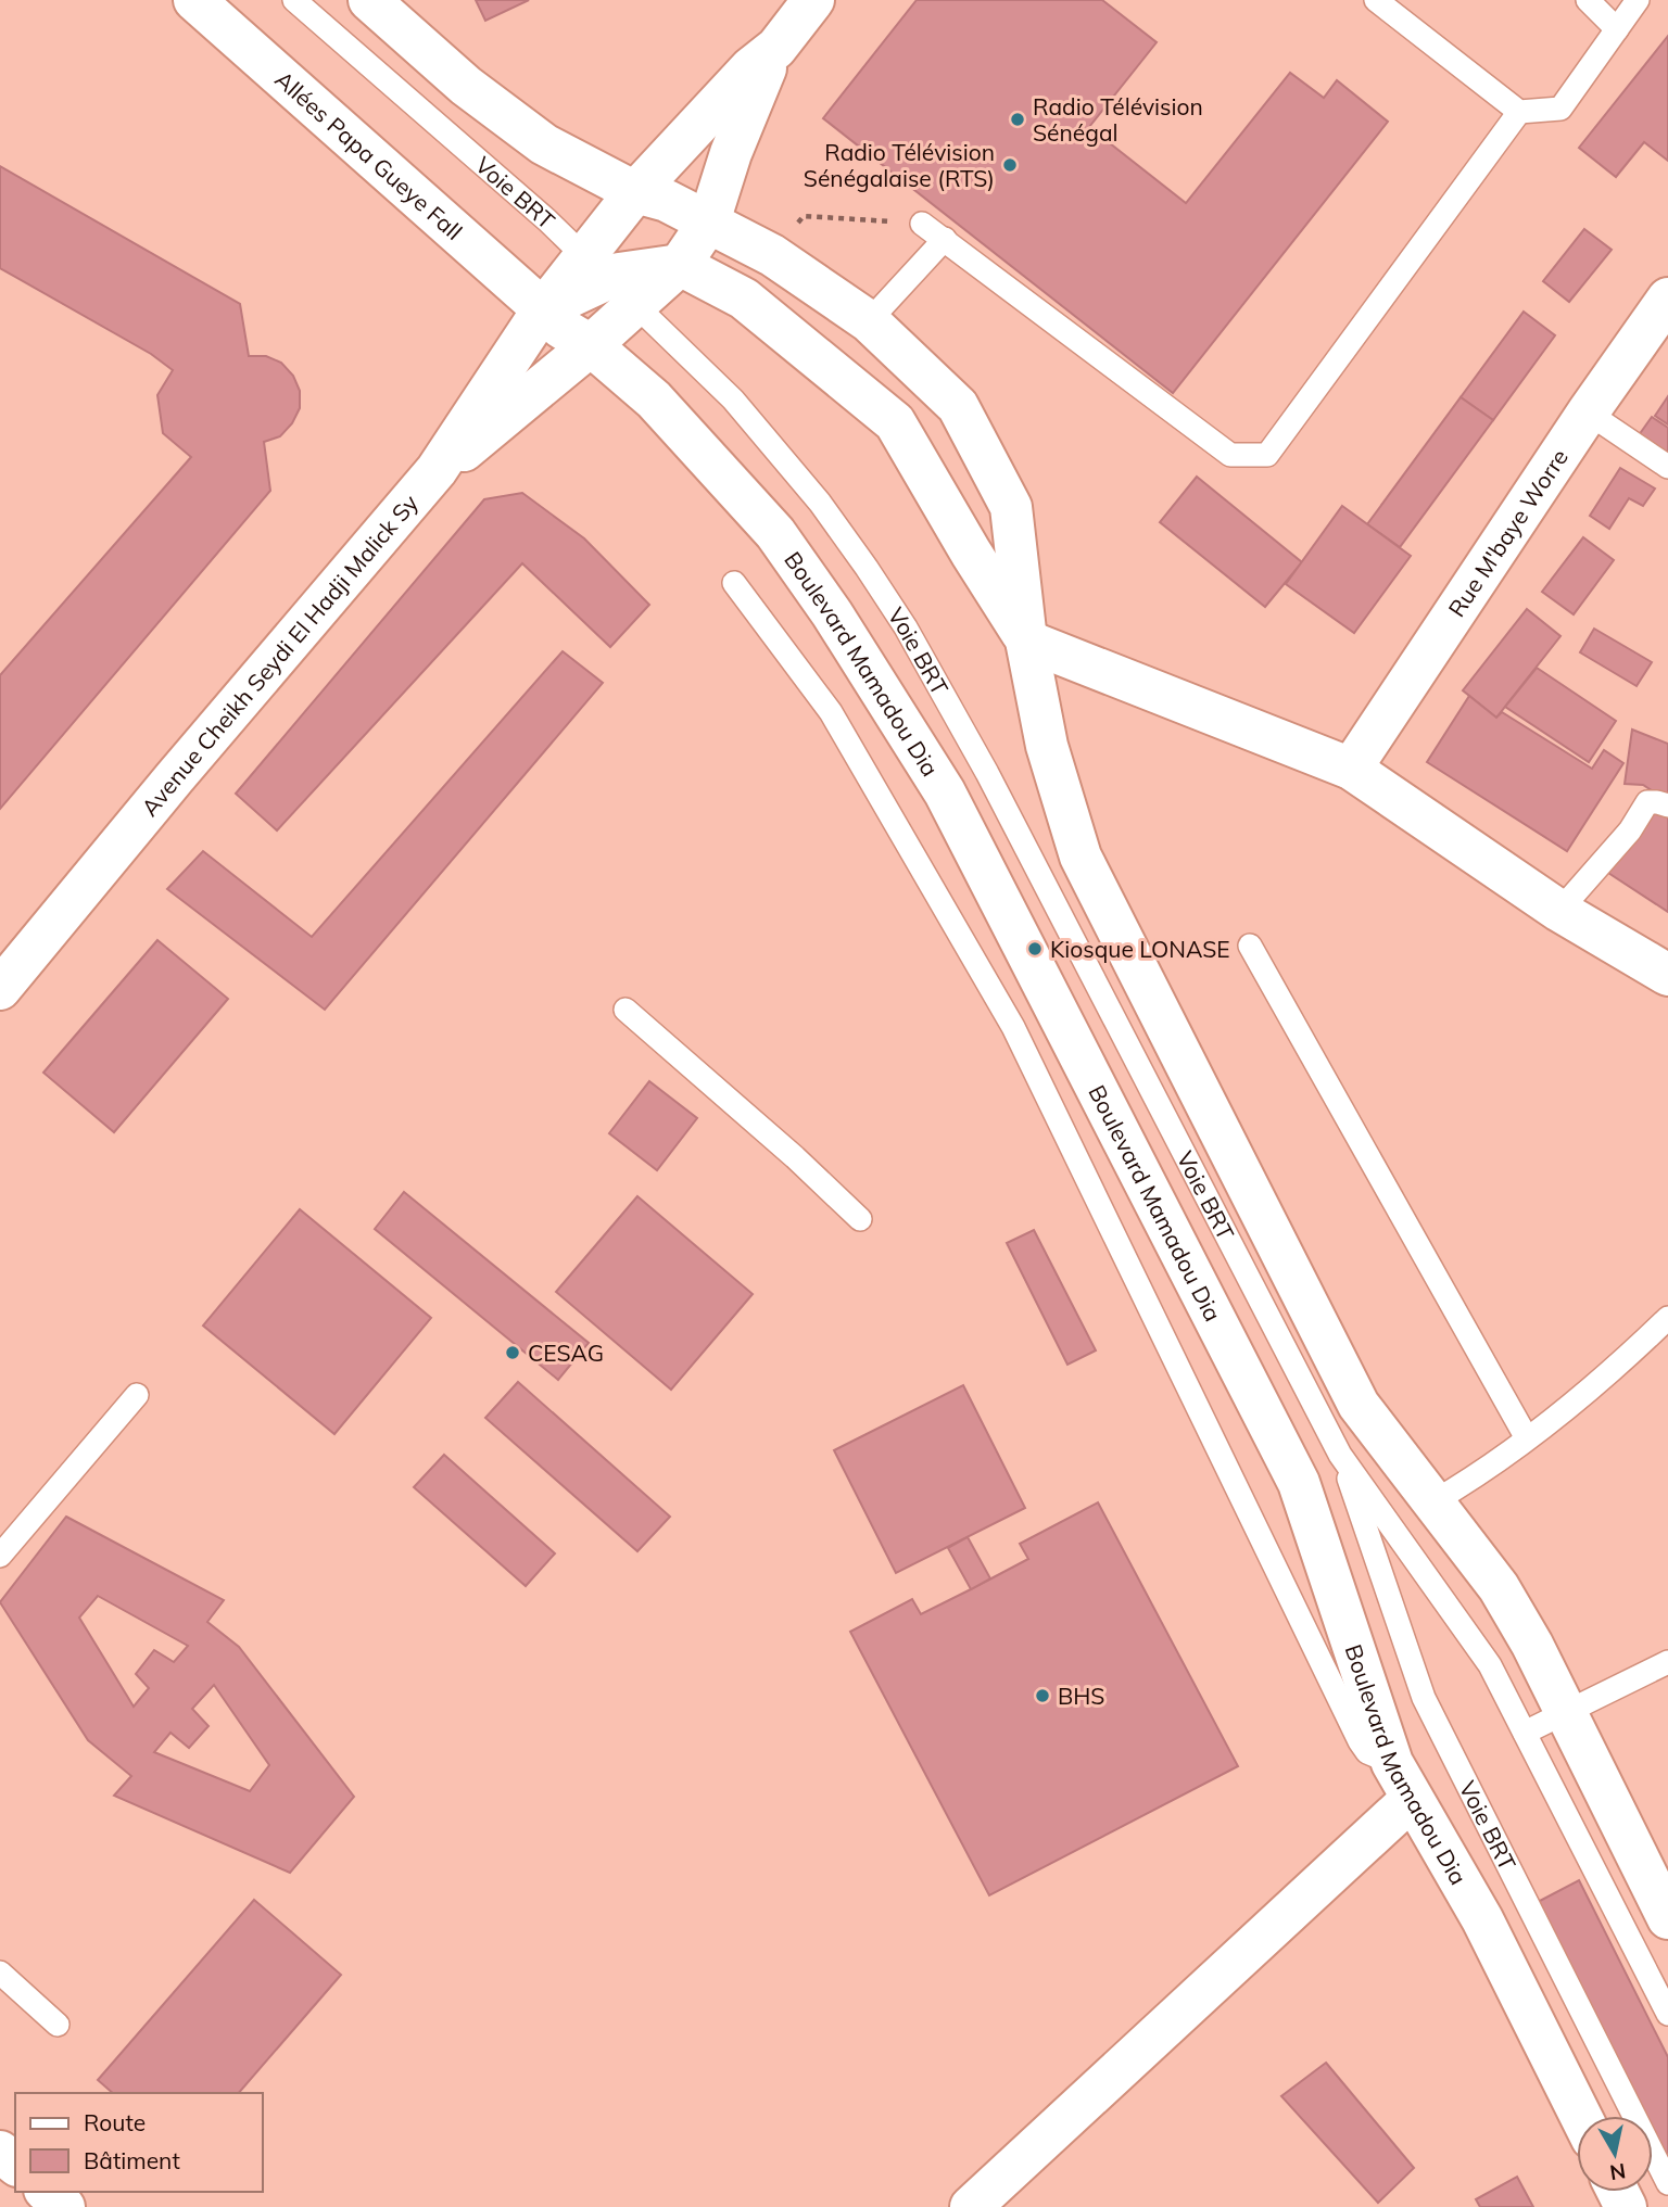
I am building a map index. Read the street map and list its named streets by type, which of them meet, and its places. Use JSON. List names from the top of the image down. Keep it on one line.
{"streets":{"street":["Allées Papa Gueye Fall","Rue M'baye Worre","Avenue Cheikh Seydi El Hadji Malick Sy","Boulevard Mamadou Dia"],"lane":["Voie BRT"]},"crossings":[["Allées Papa Gueye Fall","Avenue Cheikh Seydi El Hadji Malick Sy"],["Allées Papa Gueye Fall","Boulevard Mamadou Dia"],["Voie BRT","Avenue Cheikh Seydi El Hadji Malick Sy"]],"places":["Radio Télévision Sénégal","Radio Télévision Sénégalaise (RTS)","Kiosque LONASE","CESAG","BHS"],"legend":["Route","Bâtiment"],"north":"bottom"}
